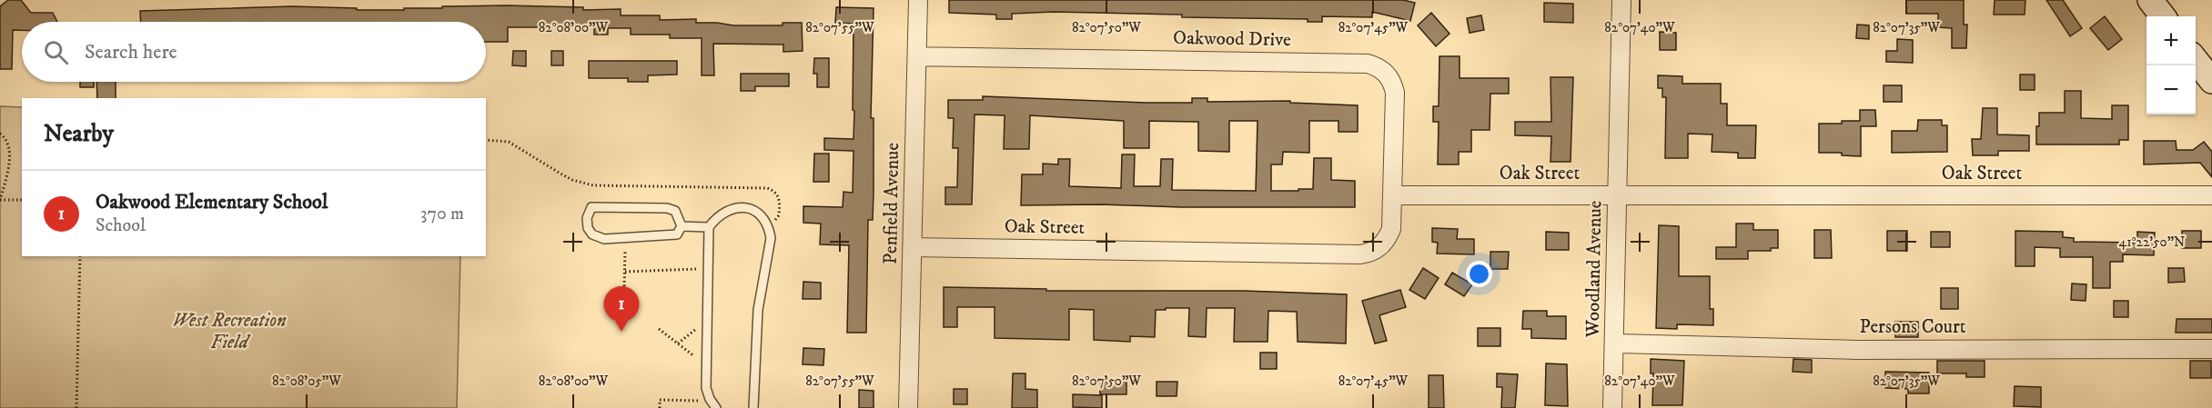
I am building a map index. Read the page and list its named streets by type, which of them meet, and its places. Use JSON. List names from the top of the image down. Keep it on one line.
{"streets":{"street":["Oakwood Drive","Oak Street","Penfield Avenue","Woodland Avenue","Persons Court"]},"crossings":[["Oakwood Drive","Oak Street"],["Oakwood Drive","Penfield Avenue"],["Oak Street","Penfield Avenue"],["Oak Street","Woodland Avenue"],["Woodland Avenue","Persons Court"]],"parks":["West Recreation Field"],"page":{"map_buttons":["+","−"],"search":"Search here","heading":"Nearby","list":[{"mark":"1","name":"Oakwood Elementary School","note":"School","value":"370 m"}],"pins":"1"},"coordinates":["82°08'00\"W","82°07'55\"W","82°07'50\"W","82°07'45\"W","82°07'40\"W","82°07'35\"W","41°22'50\"N","82°08'05\"W"]}
